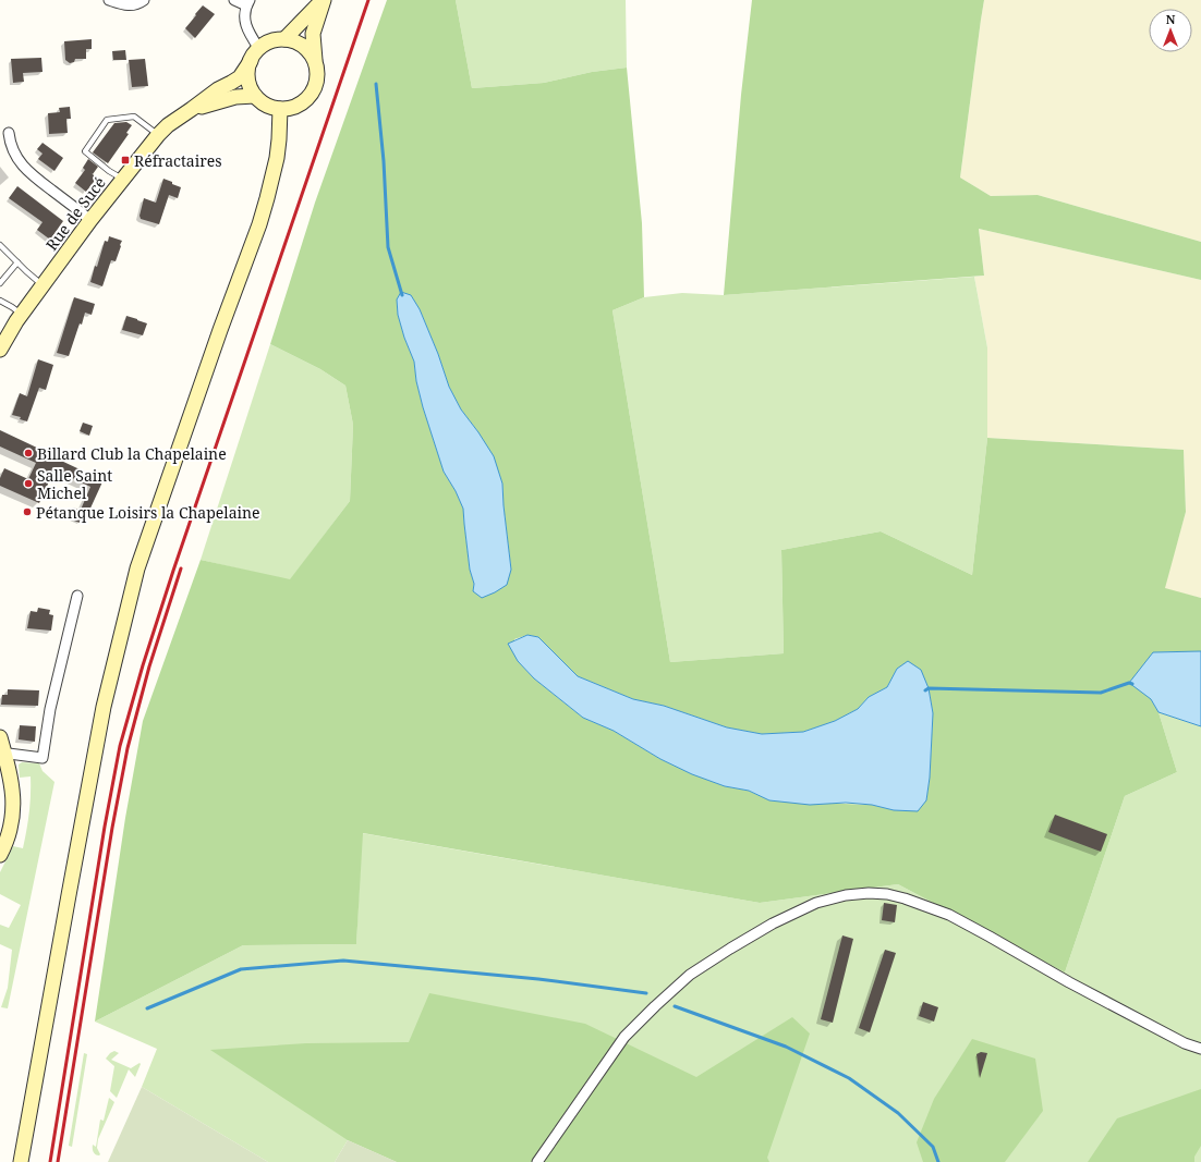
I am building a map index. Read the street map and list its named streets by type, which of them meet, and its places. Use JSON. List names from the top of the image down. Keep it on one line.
{"streets":{"main road":["Rue de Sucé"]},"places":{"transit":["Réfractaires"],"other":["Billard Club la Chapelaine","Salle Saint Michel","Pétanque Loisirs la Chapelaine"]},"north":"top"}
